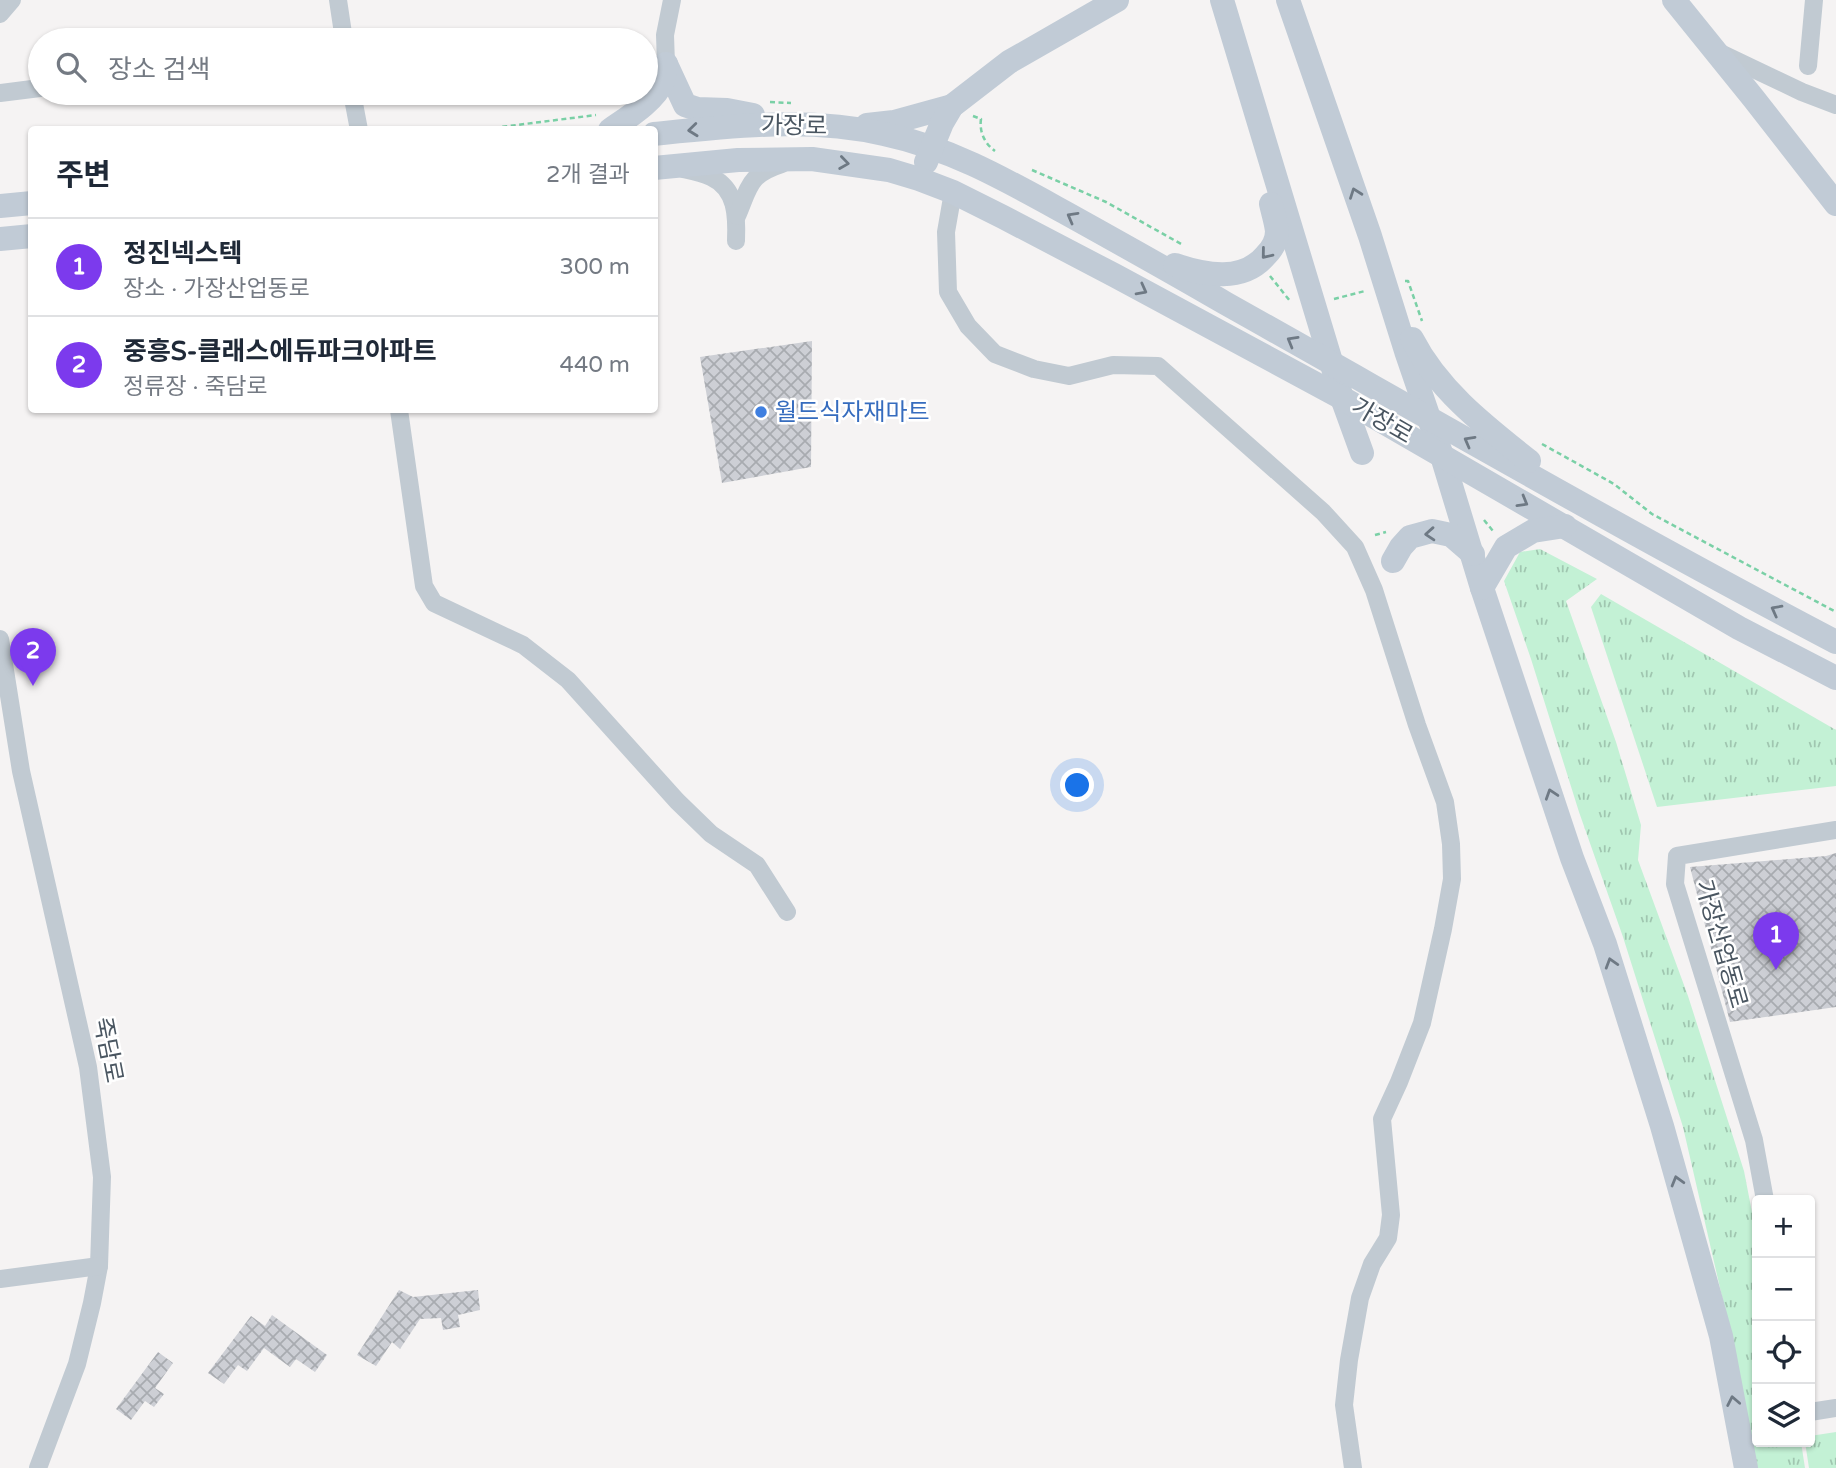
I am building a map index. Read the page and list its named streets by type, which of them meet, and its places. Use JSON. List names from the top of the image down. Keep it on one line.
{"streets":{"main road":["가장로"],"street":["가장산업동로","죽담로"]},"places":["월드식자재마트"],"page":{"search":"장소 검색","heading":["주변","2개 결과"],"list":[{"mark":"1","name":"정진넥스텍","note":"장소 · 가장산업동로","value":"300 m"},{"mark":"2","name":"중흥S-클래스에듀파크아파트","note":"정류장 · 죽담로","value":"440 m"}],"pins":["2","1"],"map_buttons":["+","−"]}}
